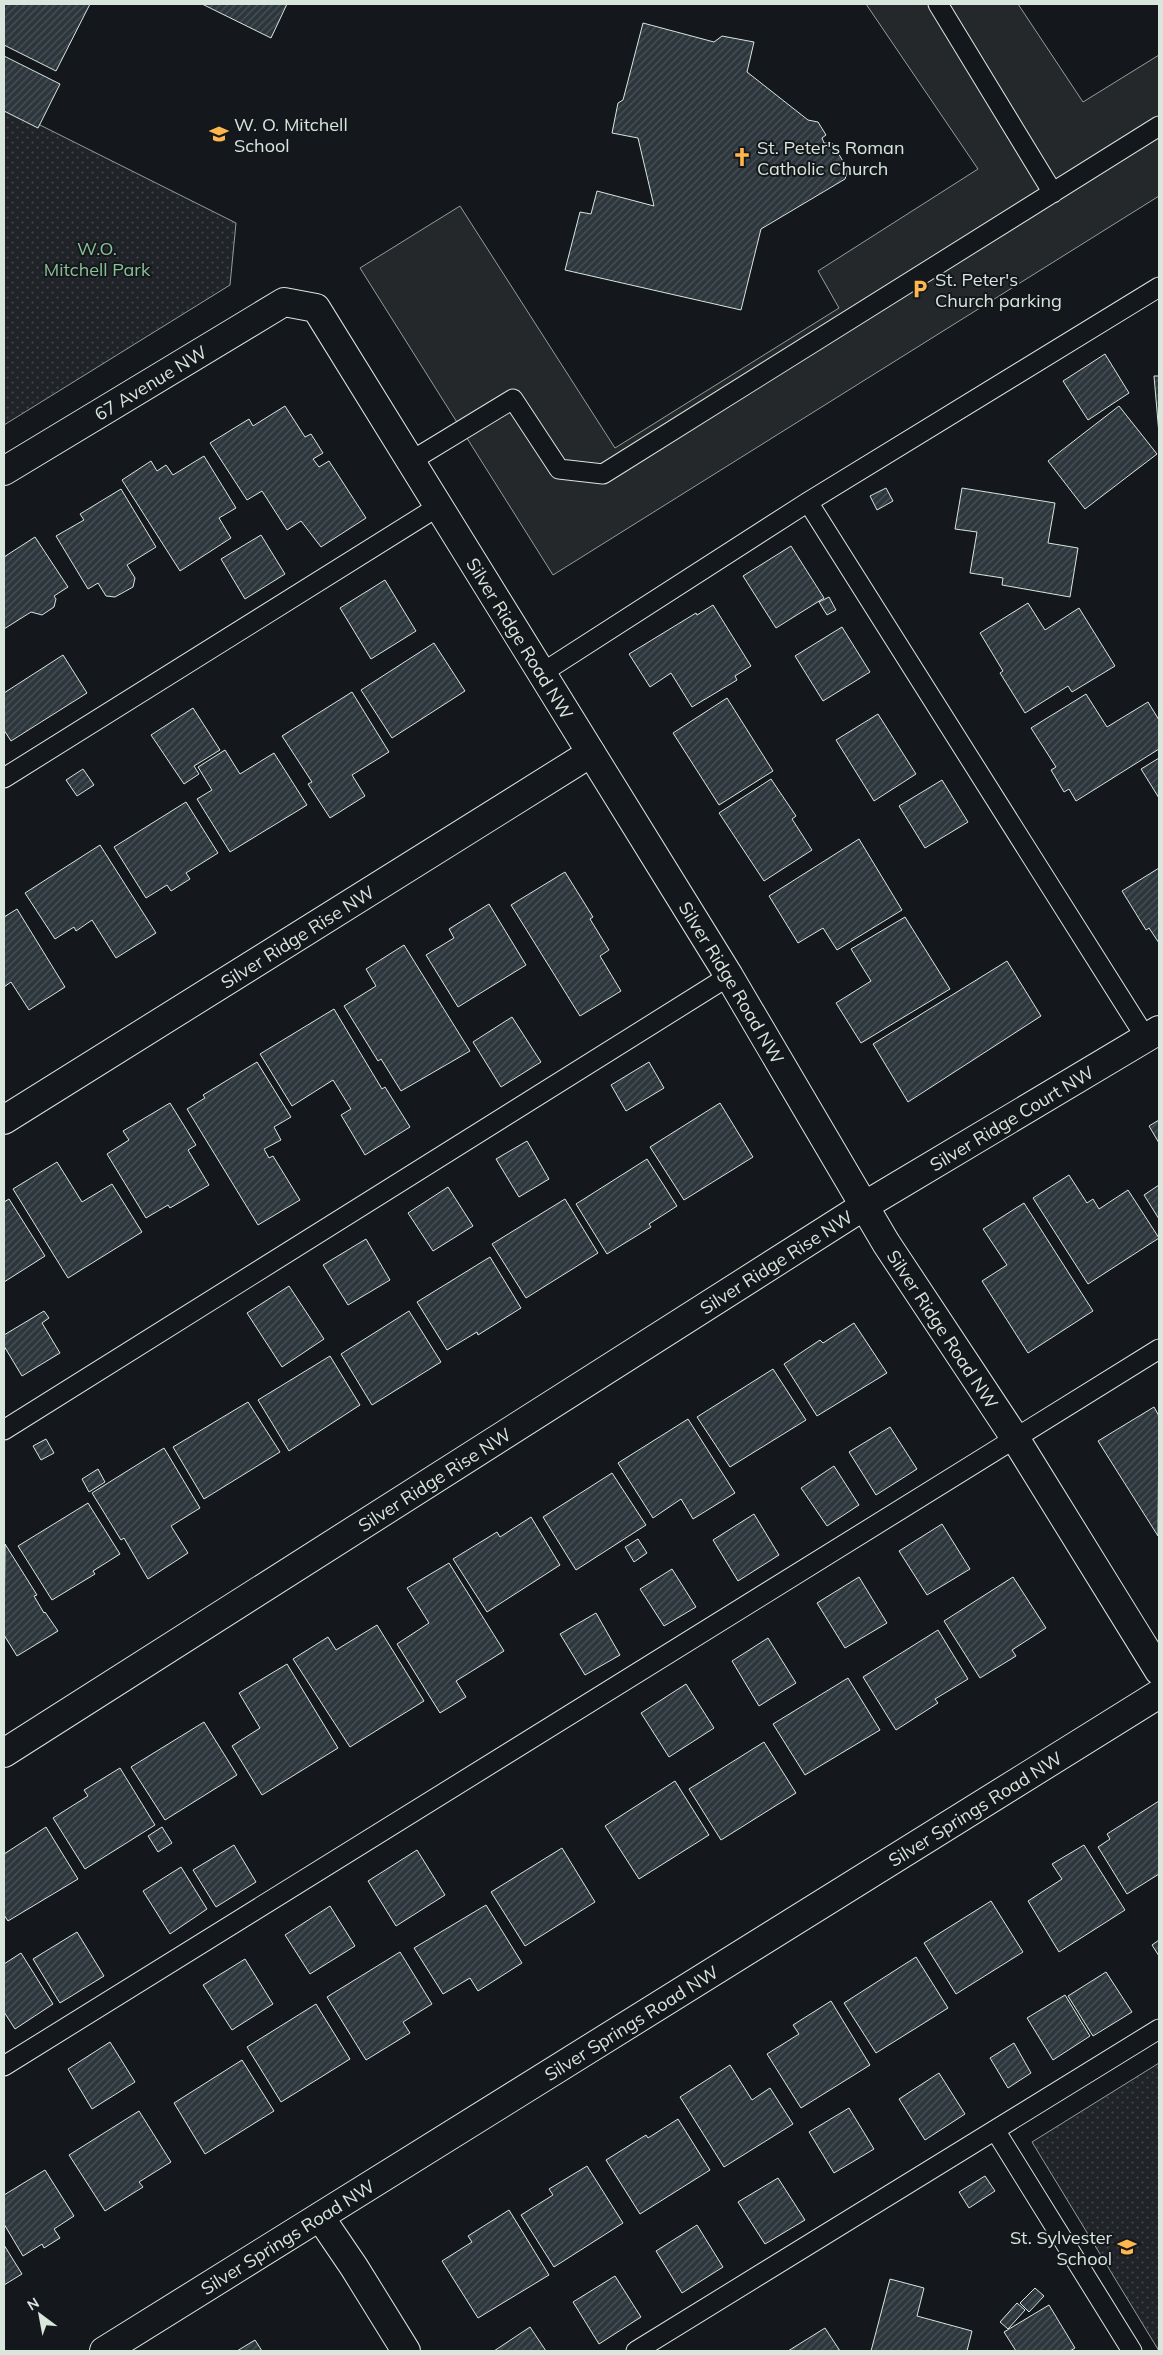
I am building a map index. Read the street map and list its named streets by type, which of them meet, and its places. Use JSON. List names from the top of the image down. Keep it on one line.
{"streets":{"street":["67 Avenue NW","Silver Ridge Road NW","Silver Ridge Rise NW","Silver Ridge Court NW","Silver Springs Road NW"]},"crossings":[["67 Avenue NW","Silver Ridge Road NW"],["Silver Ridge Road NW","Silver Ridge Rise NW"],["Silver Ridge Road NW","Silver Ridge Court NW"],["Silver Ridge Rise NW","Silver Ridge Court NW"]],"parks":["W.O. Mitchell Park"],"places":{"school or university":["W. O. Mitchell School","St. Sylvester School"],"church":["St. Peter's Roman Catholic Church"],"parking":["St. Peter's Church parking"]},"north":"top left"}
